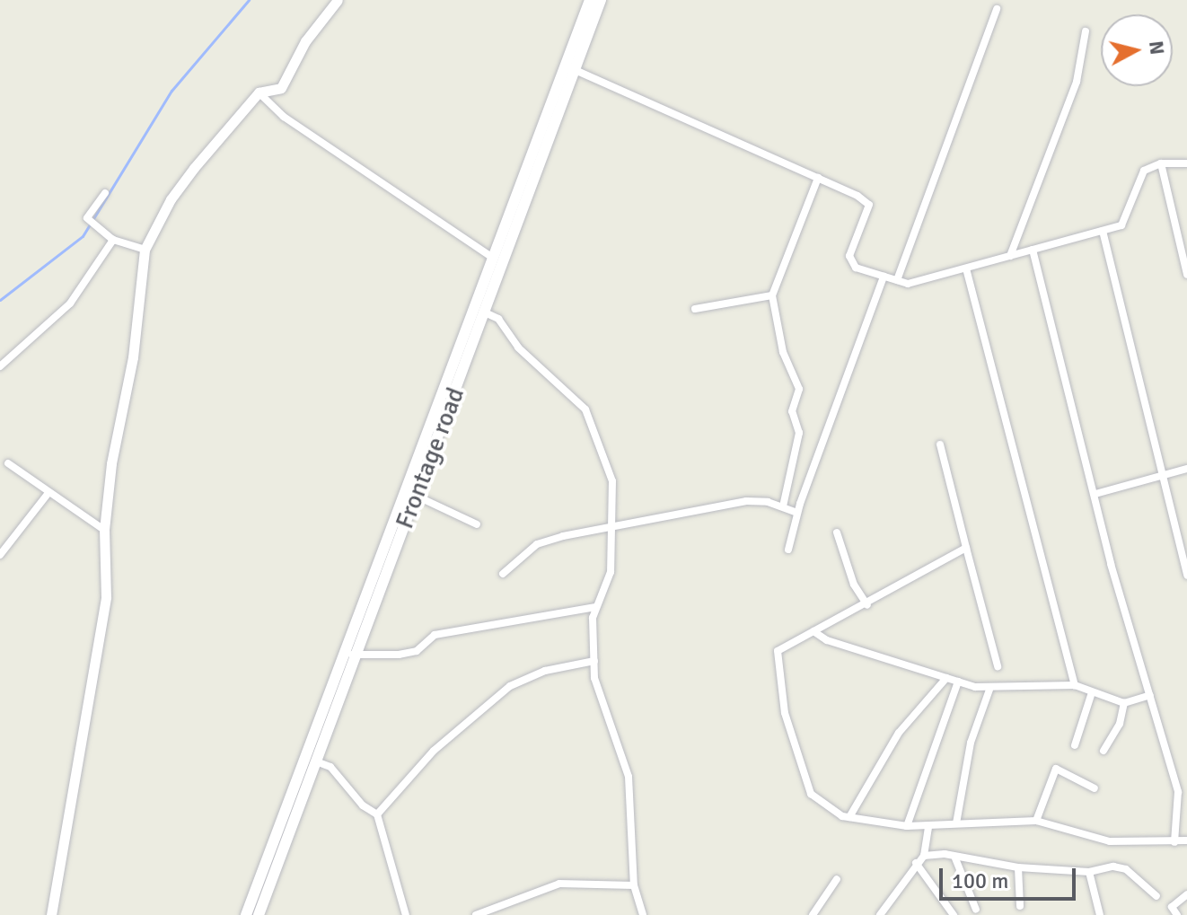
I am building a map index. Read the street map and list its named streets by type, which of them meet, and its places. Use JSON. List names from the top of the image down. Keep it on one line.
{"streets":{"main road":["Frontage road"]},"scale_bar":"100 m","north":"right"}
